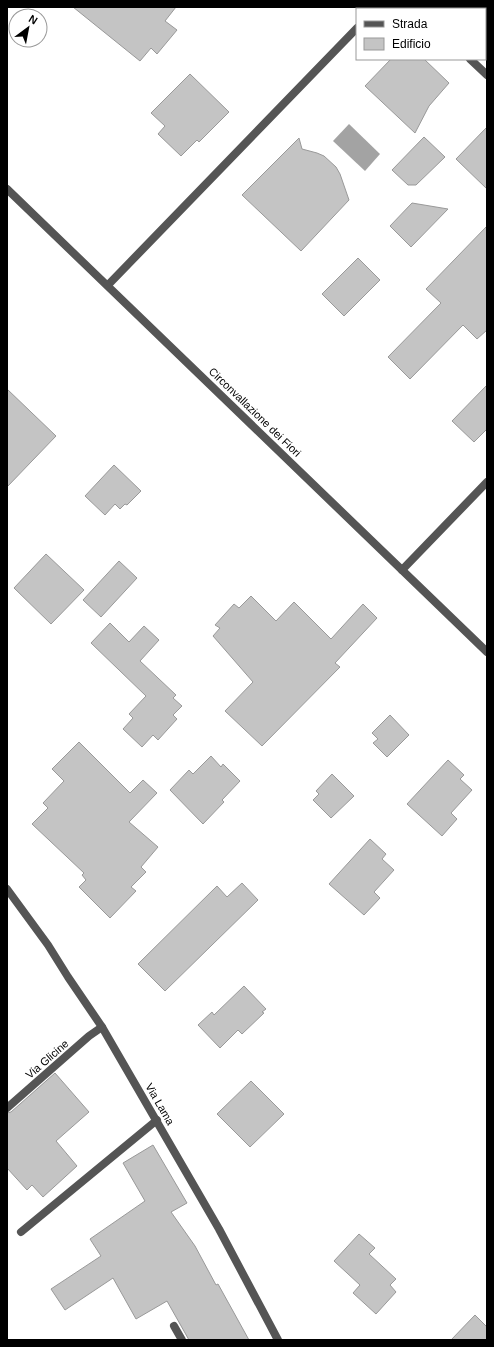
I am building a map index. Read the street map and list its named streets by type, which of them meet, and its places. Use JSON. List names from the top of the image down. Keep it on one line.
{"streets":{"street":["Circonvallazione dei Fiori","Via Glicine","Via Lama"]},"crossings":[["Via Glicine","Via Lama"]],"legend":["Strada","Edificio"],"north":"top right"}
